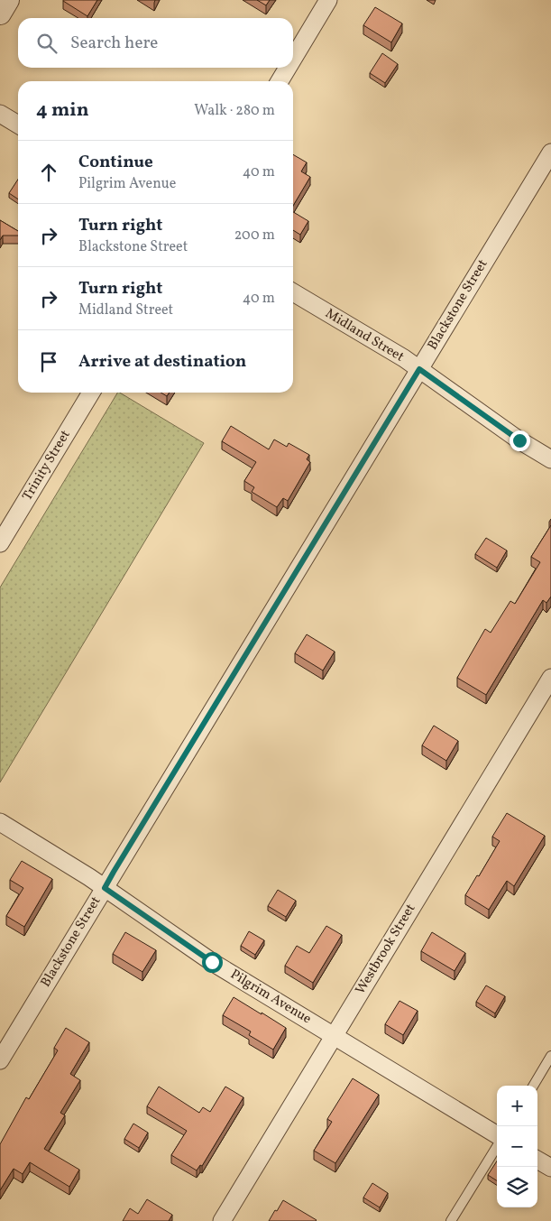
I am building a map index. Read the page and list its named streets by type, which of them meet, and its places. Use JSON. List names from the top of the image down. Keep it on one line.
{"streets":{"street":["Blackstone Street","Midland Street","Trinity Street","Westbrook Street","Pilgrim Avenue"]},"crossings":[["Blackstone Street","Midland Street"],["Blackstone Street","Pilgrim Avenue"],["Westbrook Street","Pilgrim Avenue"]],"page":{"search":"Search here","heading":["4 min","Walk · 280 m"],"list":[["Continue","Pilgrim Avenue","40 m"],["Turn right","Blackstone Street","200 m"],["Turn right","Midland Street","40 m"],"Arrive at destination"],"map_buttons":["+","−"]}}
